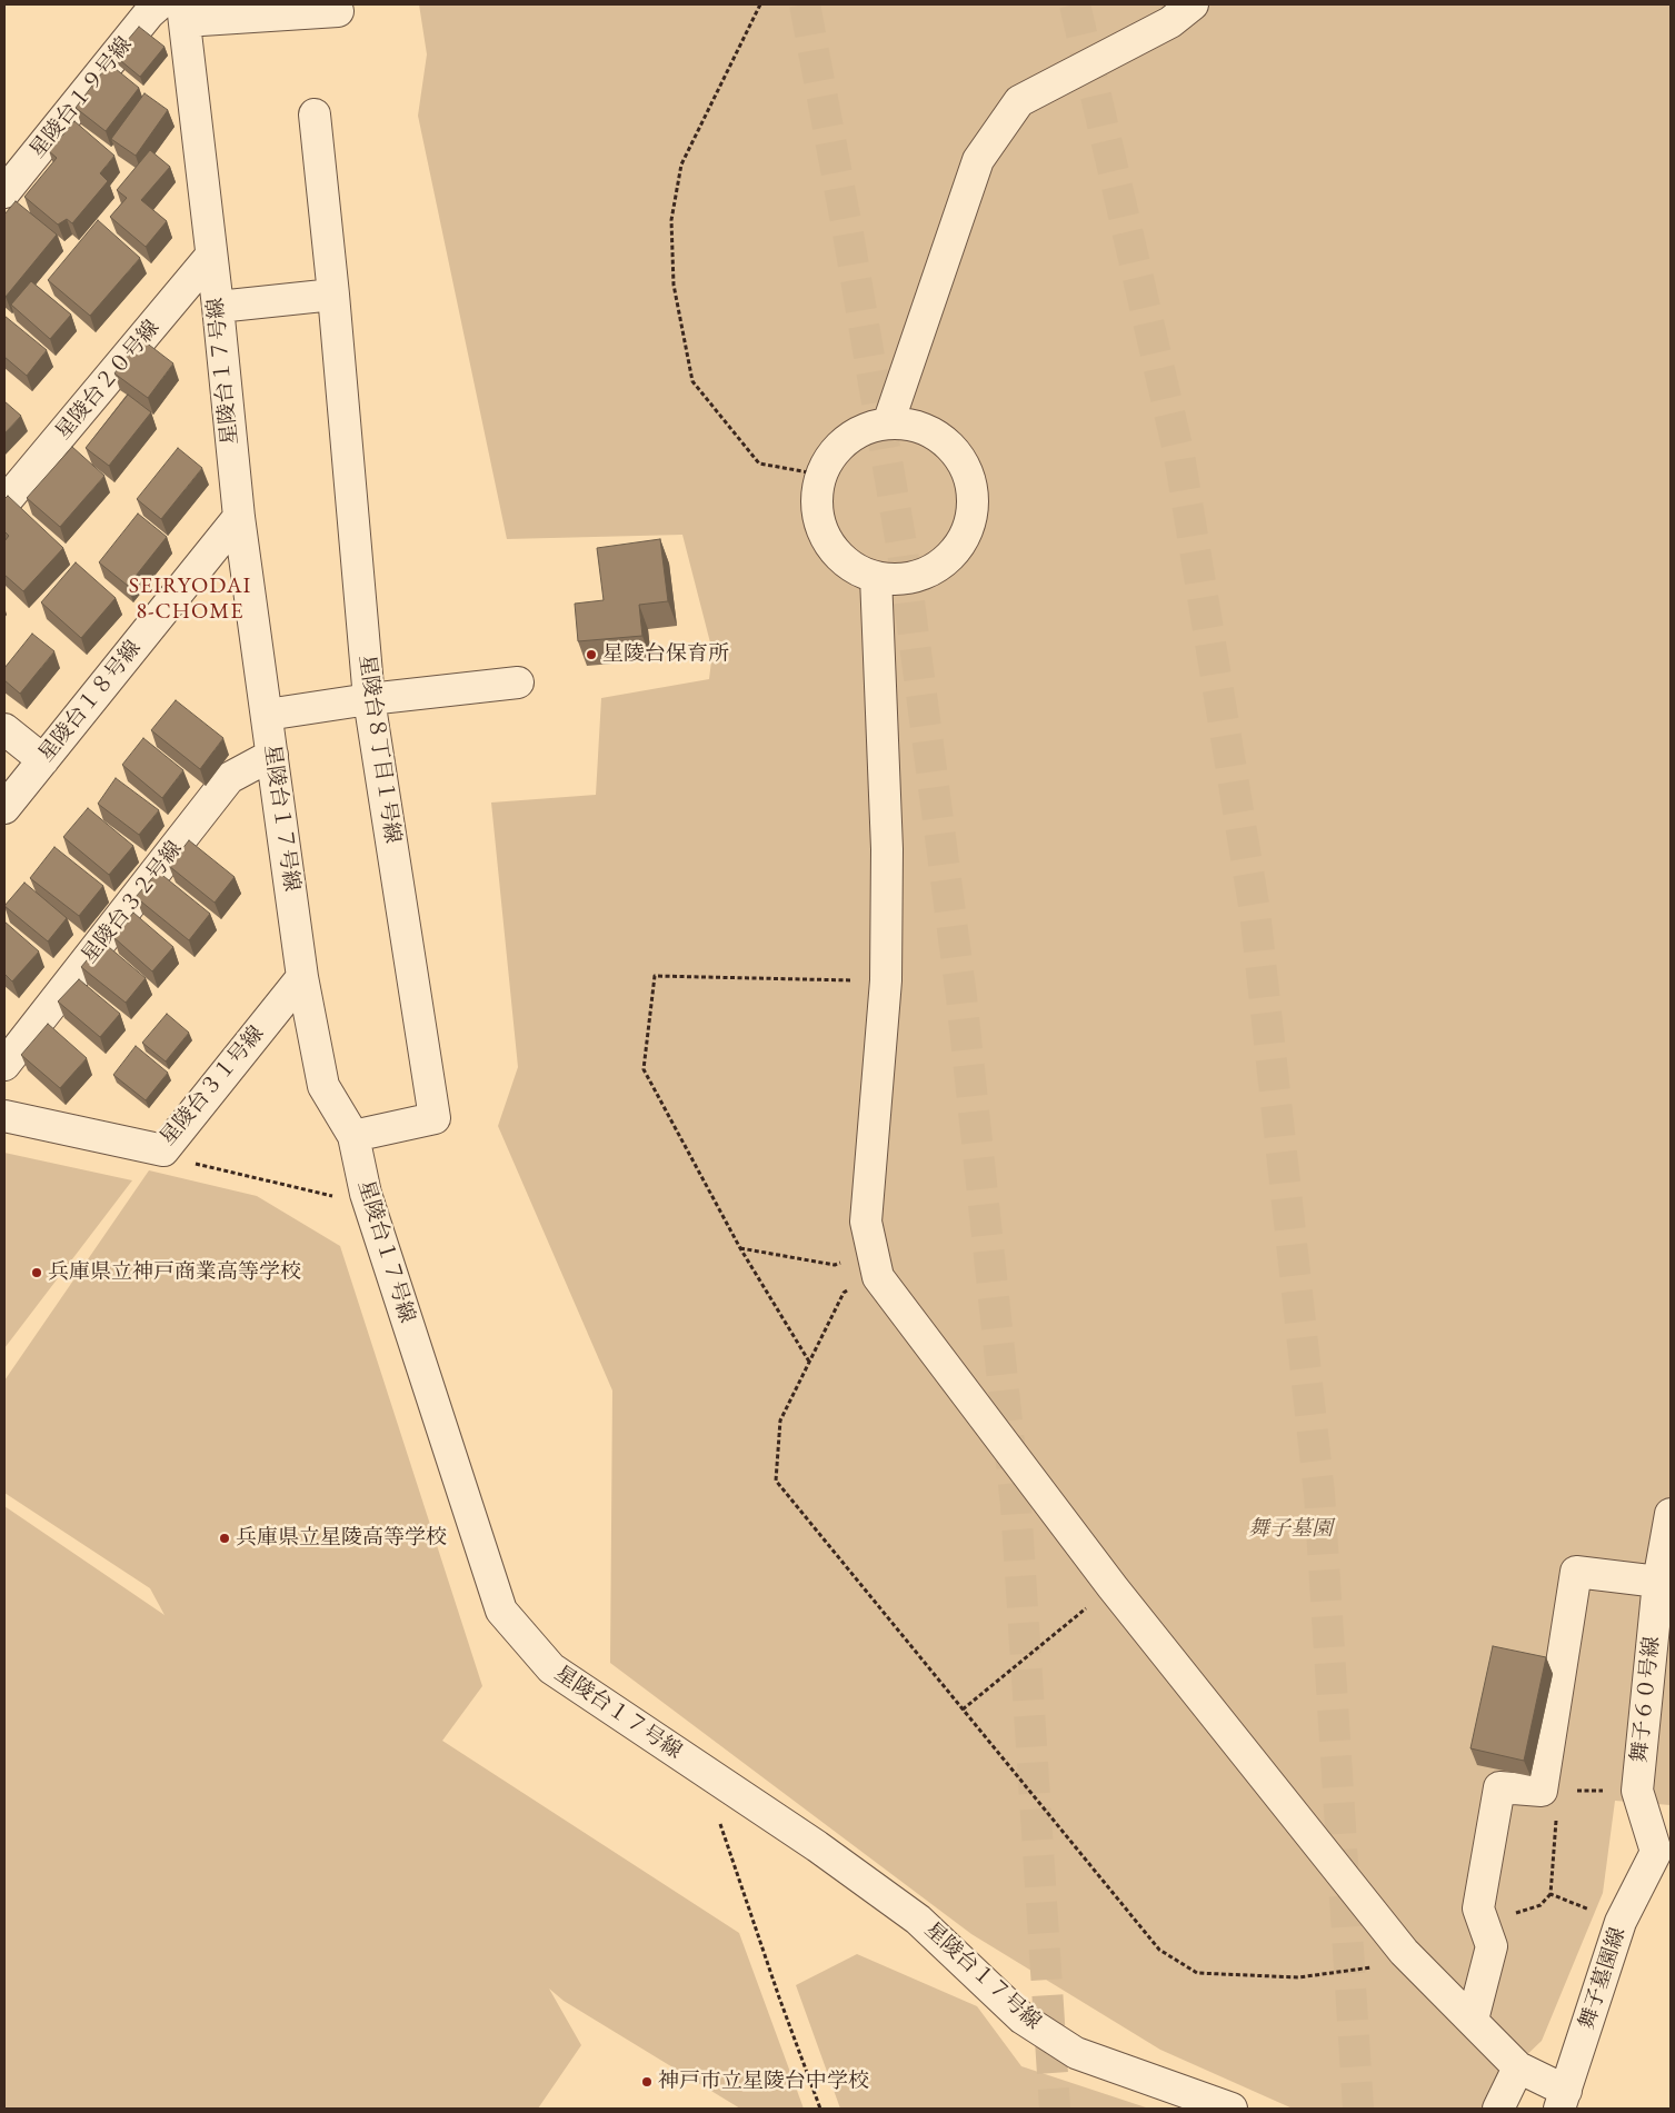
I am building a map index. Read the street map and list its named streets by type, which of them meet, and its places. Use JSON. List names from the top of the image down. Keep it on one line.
{"streets":{"street":["星陵台１９号線","星陵台１７号線","星陵台２０号線","星陵台１８号線","星陵台８丁目１号線","星陵台３２号線","星陵台３１号線","舞子６０号線","舞子墓園線"]},"crossings":[["星陵台１７号線","星陵台２０号線"],["星陵台１７号線","星陵台１８号線"],["星陵台１７号線","星陵台８丁目１号線"],["星陵台１７号線","星陵台３２号線"],["星陵台１７号線","星陵台３１号線"],["舞子６０号線","舞子墓園線"]],"districts":["SEIRYODAI 8-CHOME"],"parks":["舞子墓園"],"places":["星陵台保育所","兵庫県立神戸商業高等学校","兵庫県立星陵高等学校","神戸市立星陵台中学校"]}
